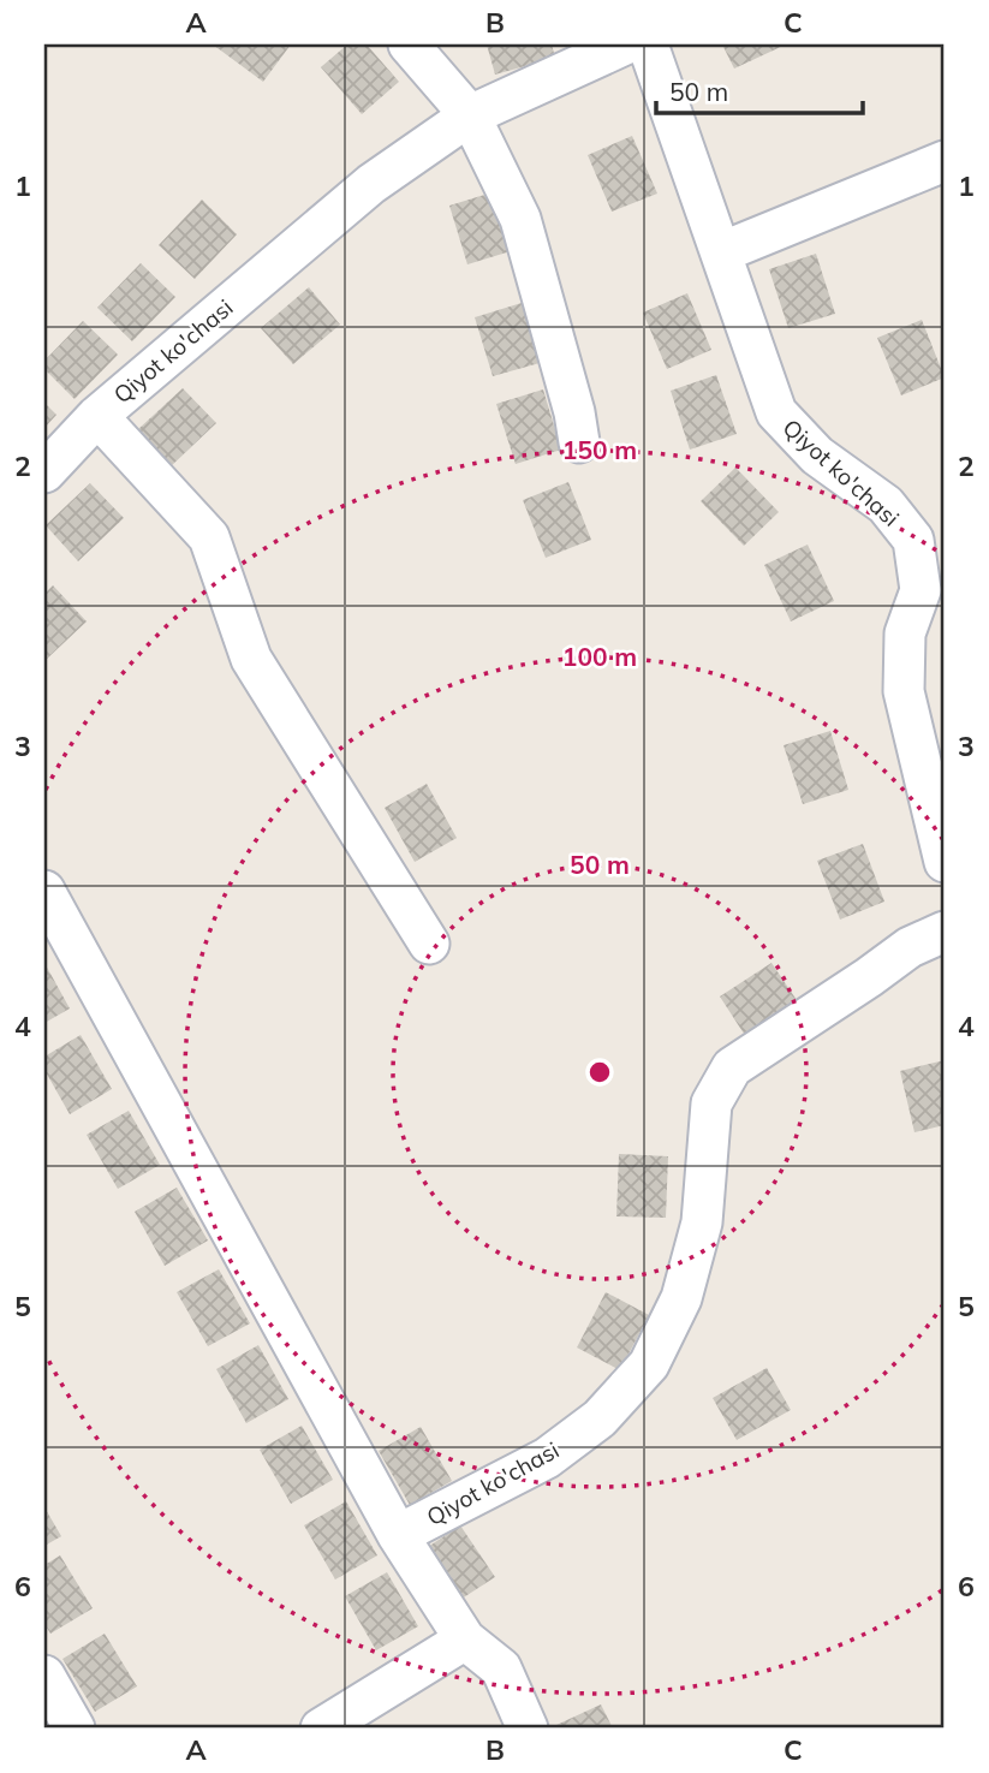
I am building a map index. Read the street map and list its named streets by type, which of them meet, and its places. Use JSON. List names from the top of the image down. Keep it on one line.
{"streets":{"street":["Qiyot ko'chasi"]},"scale_bar":"50 m","grid":{"columns":["A","B","C"],"rows":["1","2","3","4","5","6"]},"rings":["150 m","100 m","50 m"]}
